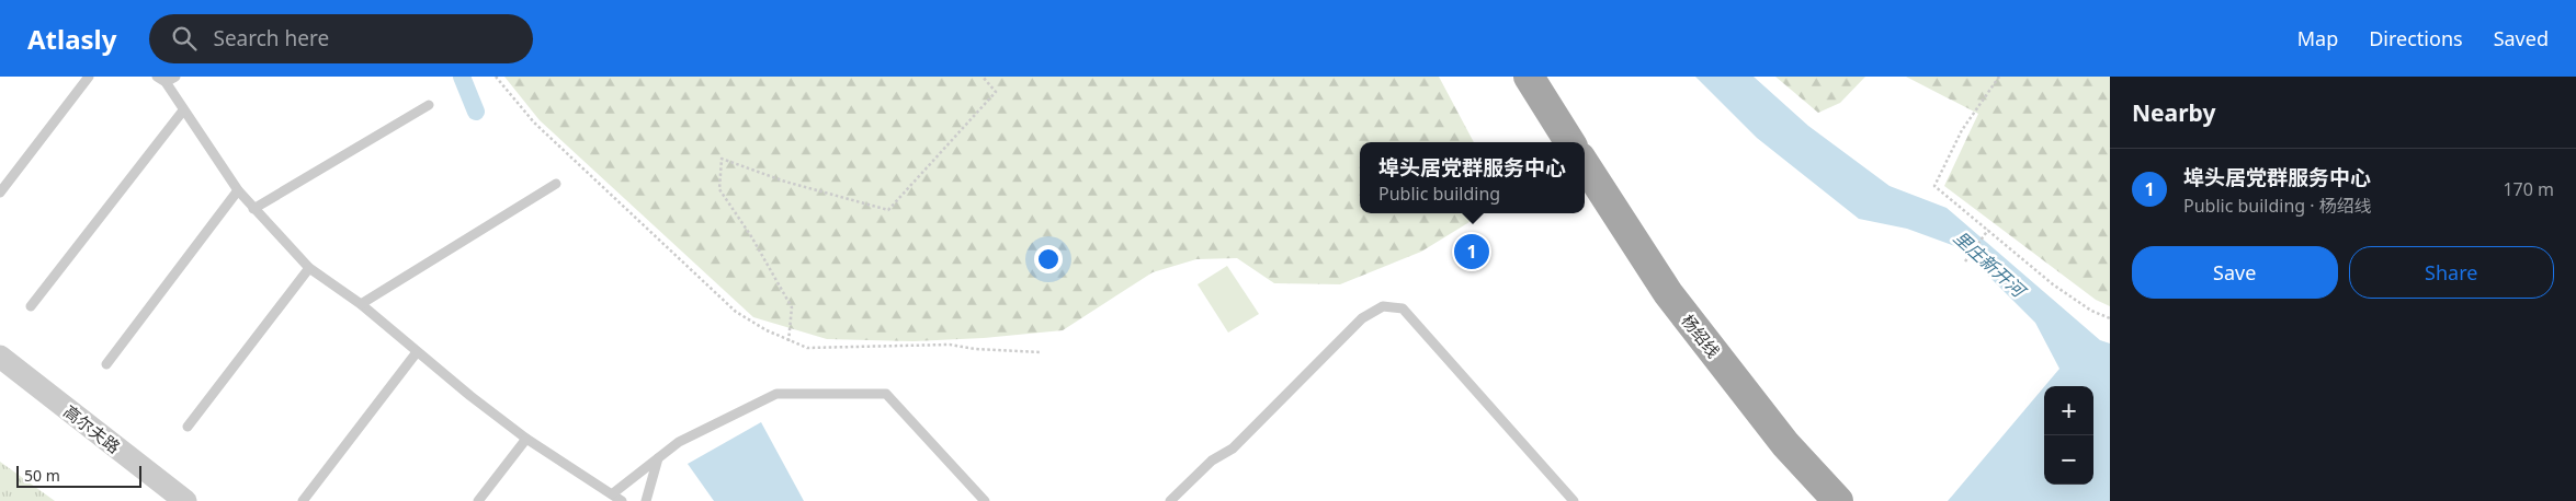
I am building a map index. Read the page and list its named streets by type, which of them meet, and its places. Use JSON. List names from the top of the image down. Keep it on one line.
{"streets":{"main road":["杨绍线"],"street":["高尔夫路"]},"water":["里庄新开河"],"scale_bar":"50 m","page":{"header":"Atlasly","search":"Search here","nav":["Map","Directions","Saved"],"heading":"Nearby","popup":["埠头居党群服务中心","Public building"],"list":[{"mark":"1","name":"埠头居党群服务中心","note":"Public building · 杨绍线","value":"170 m"}],"buttons":["Save","Share"],"pins":"1","map_buttons":["+","−"],"scale":"50 m"}}
